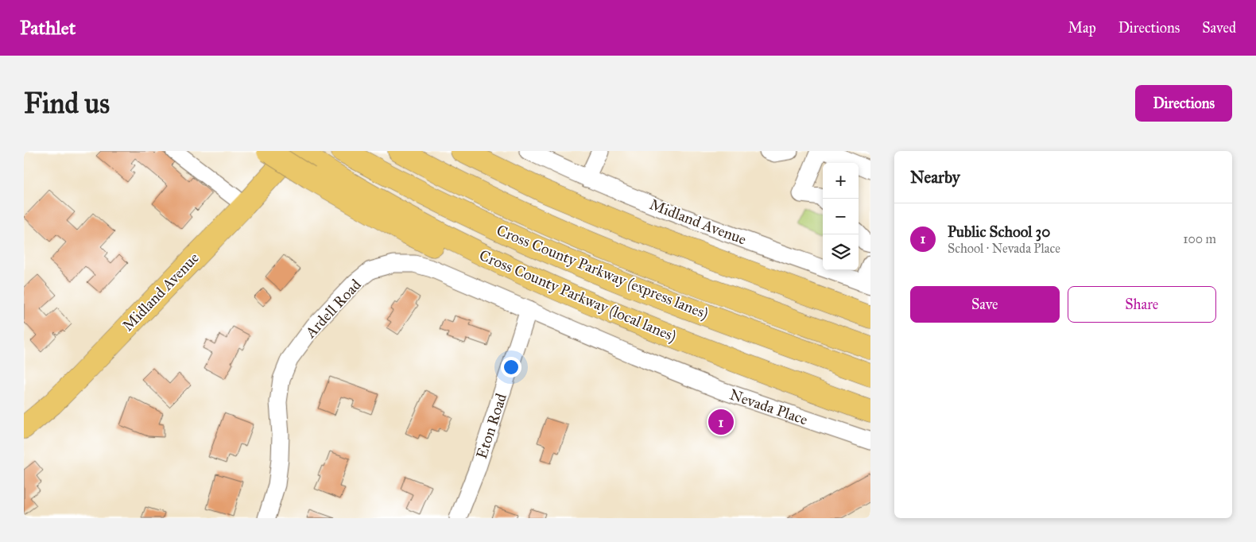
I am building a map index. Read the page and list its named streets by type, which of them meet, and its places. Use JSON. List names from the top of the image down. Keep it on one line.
{"streets":{"main road":["Midland Avenue","Cross County Parkway (express lanes)"],"street":["Ardell Road","Nevada Place","Eton Road"]},"crossings":[["Ardell Road","Nevada Place"],["Ardell Road","Eton Road"]],"page":{"header":"Pathlet","nav":["Map","Directions","Saved"],"buttons":["Directions",["Save","Share"]],"title":"Find us","heading":"Nearby","map_buttons":["+","−"],"list":[{"mark":"1","name":"Public School 30","note":"School · Nevada Place","value":"100 m"}],"pins":"1"}}
